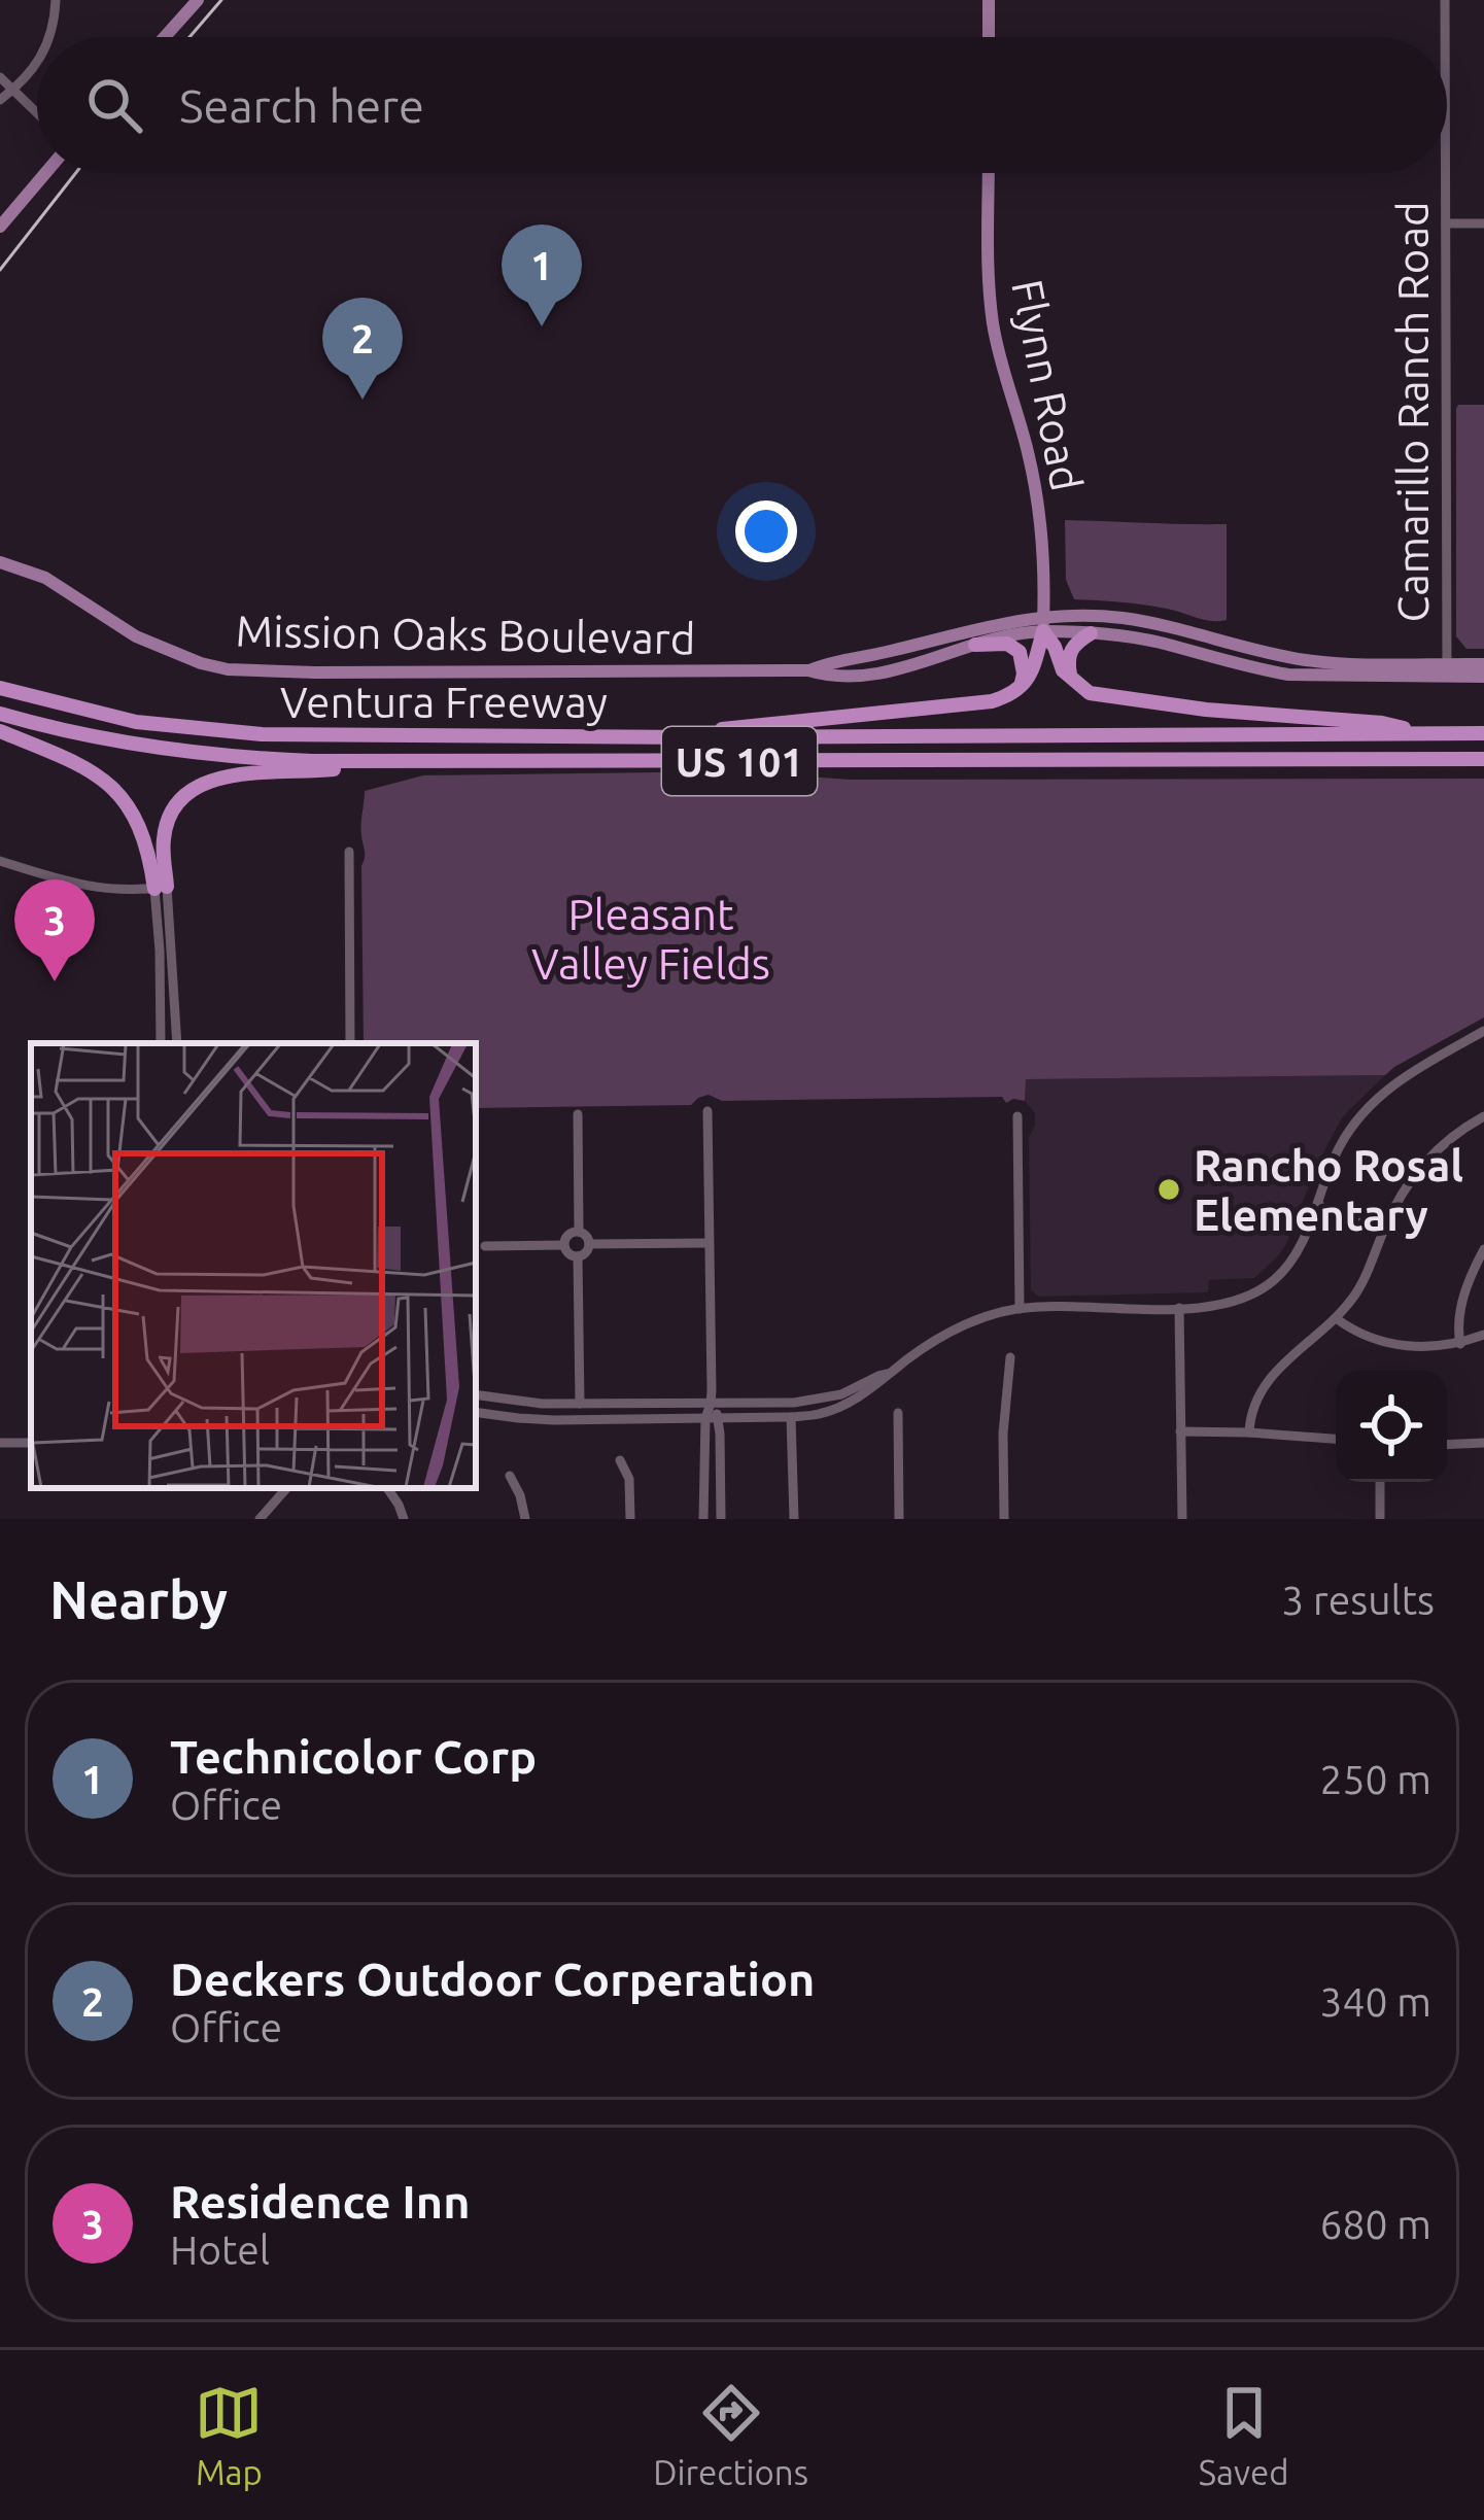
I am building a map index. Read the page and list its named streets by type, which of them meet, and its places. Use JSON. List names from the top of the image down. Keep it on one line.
{"streets":{"highway":["Ventura Freeway","US 101"],"main road":["Flynn Road","Mission Oaks Boulevard"],"street":["Camarillo Ranch Road"]},"crossings":[["Flynn Road","Mission Oaks Boulevard"],["Camarillo Ranch Road","Mission Oaks Boulevard"]],"parks":["Pleasant Valley Fields"],"places":["Rancho Rosal Elementary"],"page":{"search":"Search here","pins":["1","2","3"],"heading":["Nearby","3 results"],"list":[{"mark":"1","name":"Technicolor Corp","note":"Office","value":"250 m"},{"mark":"2","name":"Deckers Outdoor Corperation","note":"Office","value":"340 m"},{"mark":"3","name":"Residence Inn","note":"Hotel","value":"680 m"}],"nav":["Map","Directions","Saved"]}}
